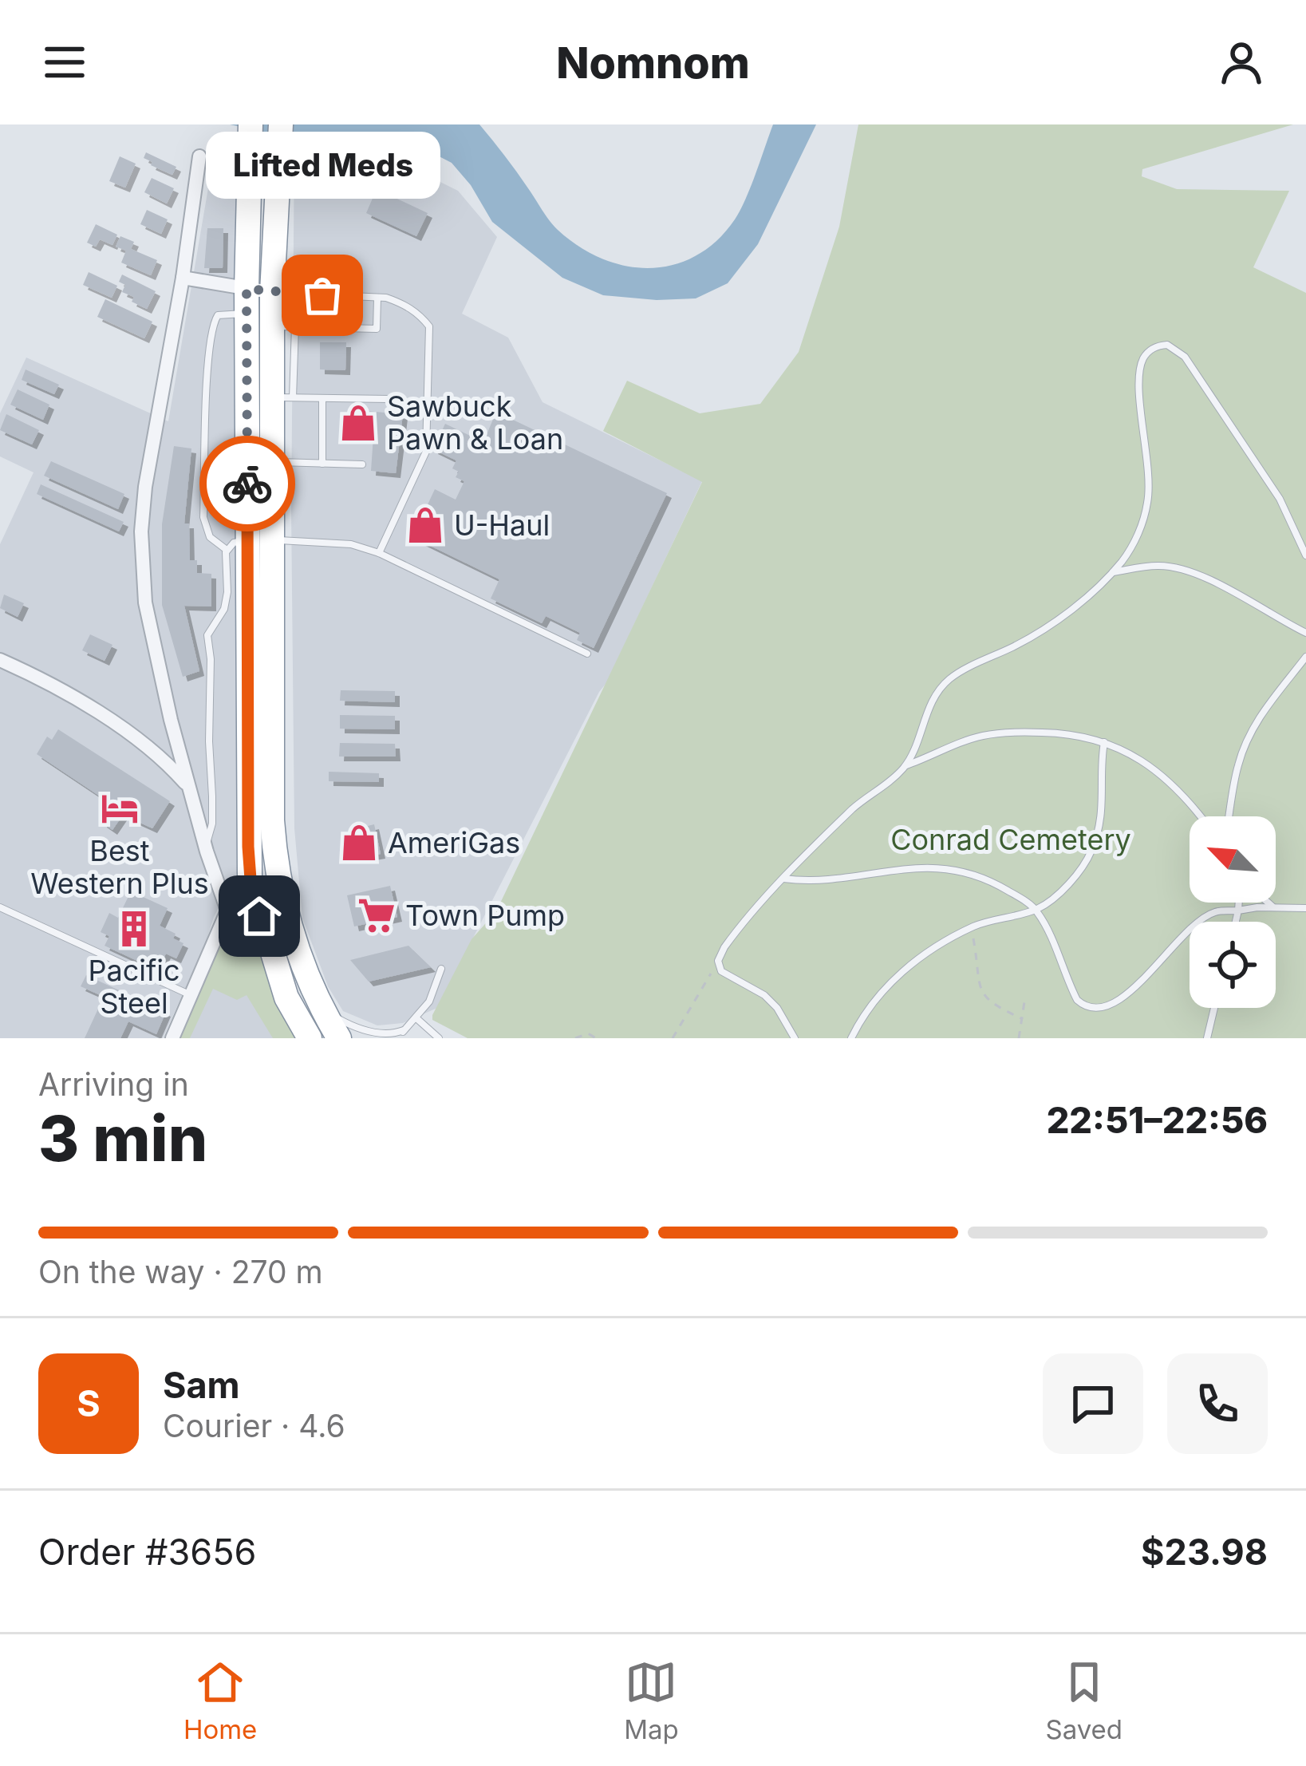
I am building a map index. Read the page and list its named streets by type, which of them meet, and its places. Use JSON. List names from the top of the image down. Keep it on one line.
{"parks":["Conrad Cemetery"],"places":{"other":["Lifted Meds"],"shop":["Sawbuck Pawn & Loan","U-Haul","AmeriGas"],"hotel":["Best Western Plus"],"supermarket":["Town Pump"],"building":["Pacific Steel"]},"north":"top left","page":{"header":"Nomnom","bubble":"Lifted Meds","heading":["3 min","Arriving in","22:51–22:56"],"panel":["Sam","Courier · 4.6","Order #3656","$23.98"],"bar":"On the way · 270 m","round":"S","tabs":["Home","Map","Saved"]}}
